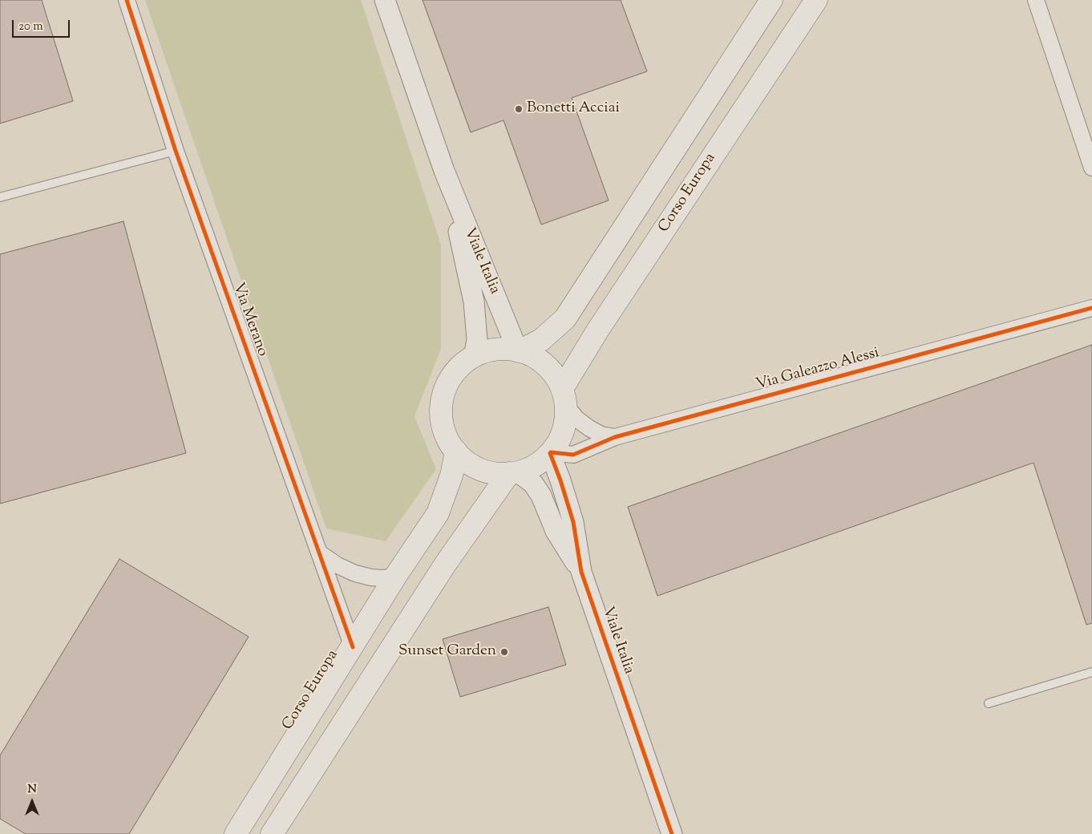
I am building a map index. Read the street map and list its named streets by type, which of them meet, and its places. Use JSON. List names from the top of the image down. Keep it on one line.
{"streets":{"main road":["Corso Europa"],"street":["Viale Italia","Via Merano","Via Galeazzo Alessi"]},"crossings":[["Corso Europa","Viale Italia"],["Corso Europa","Via Merano"],["Corso Europa","Via Galeazzo Alessi"],["Viale Italia","Via Galeazzo Alessi"]],"places":["Bonetti Acciai","Sunset Garden"],"scale_bar":"20 m","north":"top"}
